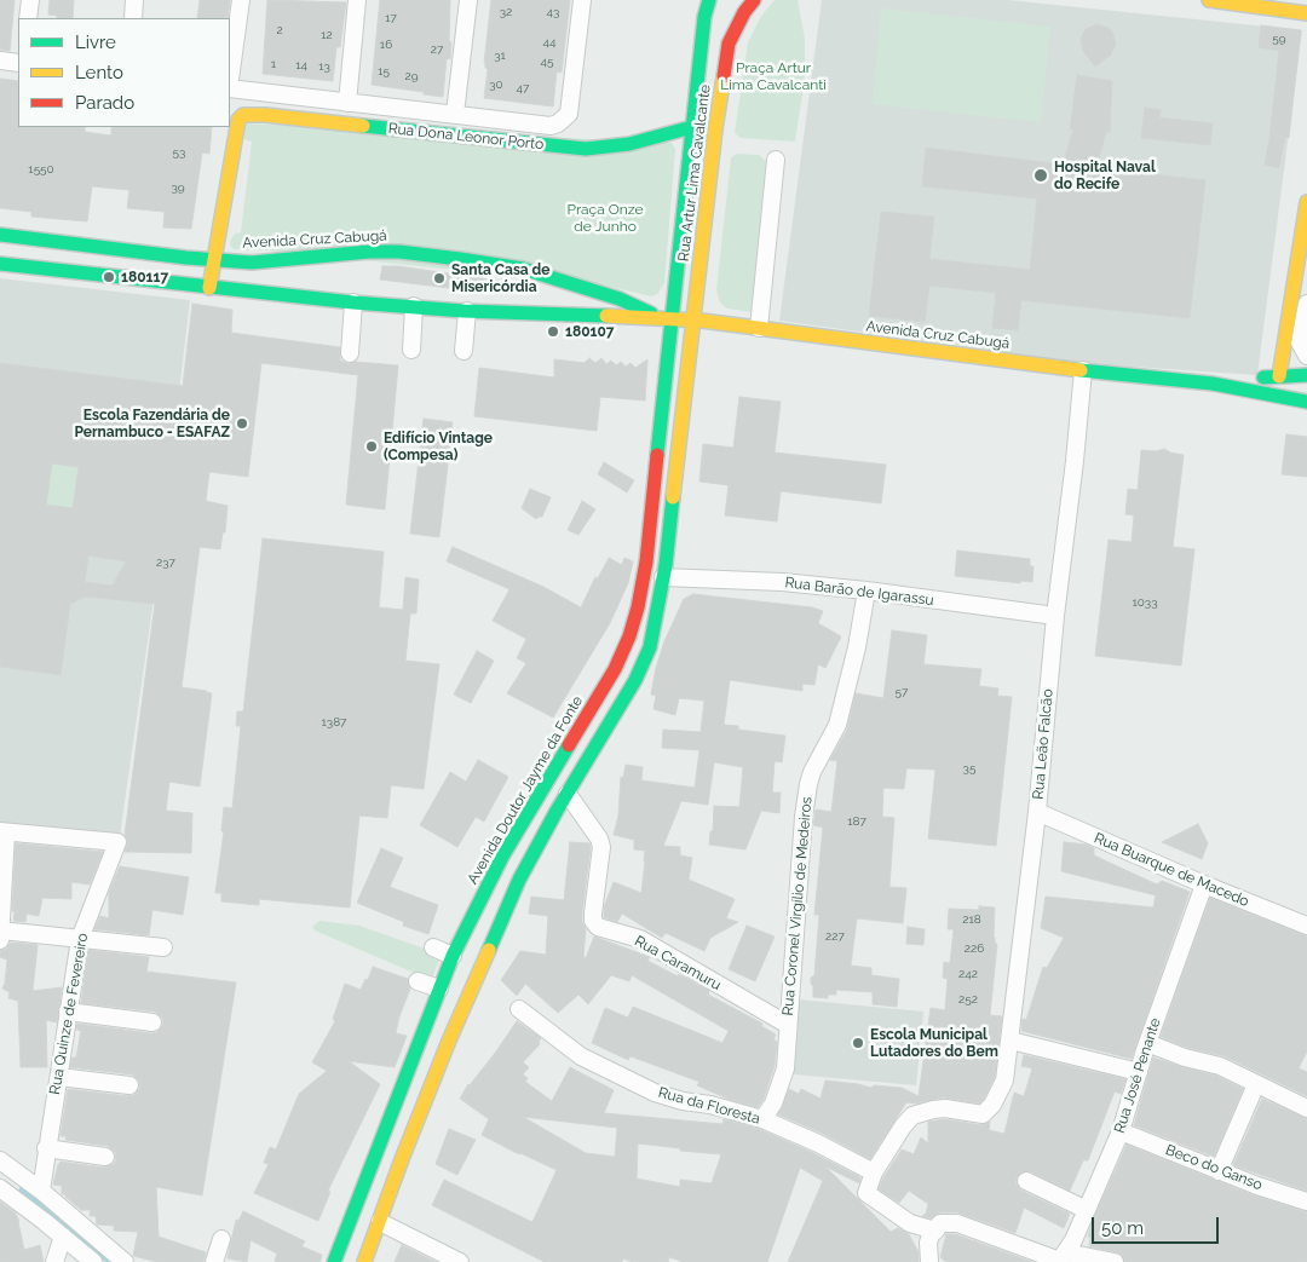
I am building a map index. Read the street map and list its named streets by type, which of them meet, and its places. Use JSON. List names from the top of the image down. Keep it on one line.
{"streets":{"main road":["Rua Dona Leonor Porto","Rua Artur Lima Cavalcante","Avenida Cruz Cabugá","Avenida Doutor Jayme da Fonte"],"street":["Rua Barão de Igarassu","Rua Leão Falcão","Rua Buarque de Macedo","Rua Coronel Virgílio de Medeiros","Rua Caramuru","Rua Quinze de Fevereiro","Rua José Penante","Rua da Floresta","Beco do Ganso"]},"crossings":[["Rua Dona Leonor Porto","Rua Artur Lima Cavalcante"],["Rua Dona Leonor Porto","Avenida Cruz Cabugá"],["Rua Artur Lima Cavalcante","Avenida Cruz Cabugá"],["Rua Artur Lima Cavalcante","Avenida Doutor Jayme da Fonte"],["Avenida Cruz Cabugá","Rua Leão Falcão"],["Avenida Cruz Cabugá","Avenida Doutor Jayme da Fonte"],["Rua Barão de Igarassu","Rua Leão Falcão"],["Rua Barão de Igarassu","Rua Coronel Virgílio de Medeiros"],["Rua Leão Falcão","Rua Buarque de Macedo"],["Rua Leão Falcão","Rua da Floresta"],["Rua Buarque de Macedo","Rua José Penante"],["Rua Coronel Virgílio de Medeiros","Rua Caramuru"],["Rua Coronel Virgílio de Medeiros","Rua da Floresta"],["Rua José Penante","Beco do Ganso"]],"parks":["Praça Artur Lima Cavalcanti","Praça Onze de Junho"],"places":["Hospital Naval do Recife","180117","Santa Casa de Misericórdia","180107","Escola Fazendária de Pernambuco - ESAFAZ","Edifício Vintage (Compesa)","Escola Municipal Lutadores do Bem"],"house_numbers":["32","43","17","2","12","59","44","16","27","31","45","1","14","13","15","29","30","47","53","1550","39","237","1033","57","1387","35","187","218","227","226","242","252"],"legend":["Livre","Lento","Parado"],"scale_bar":"50 m"}
